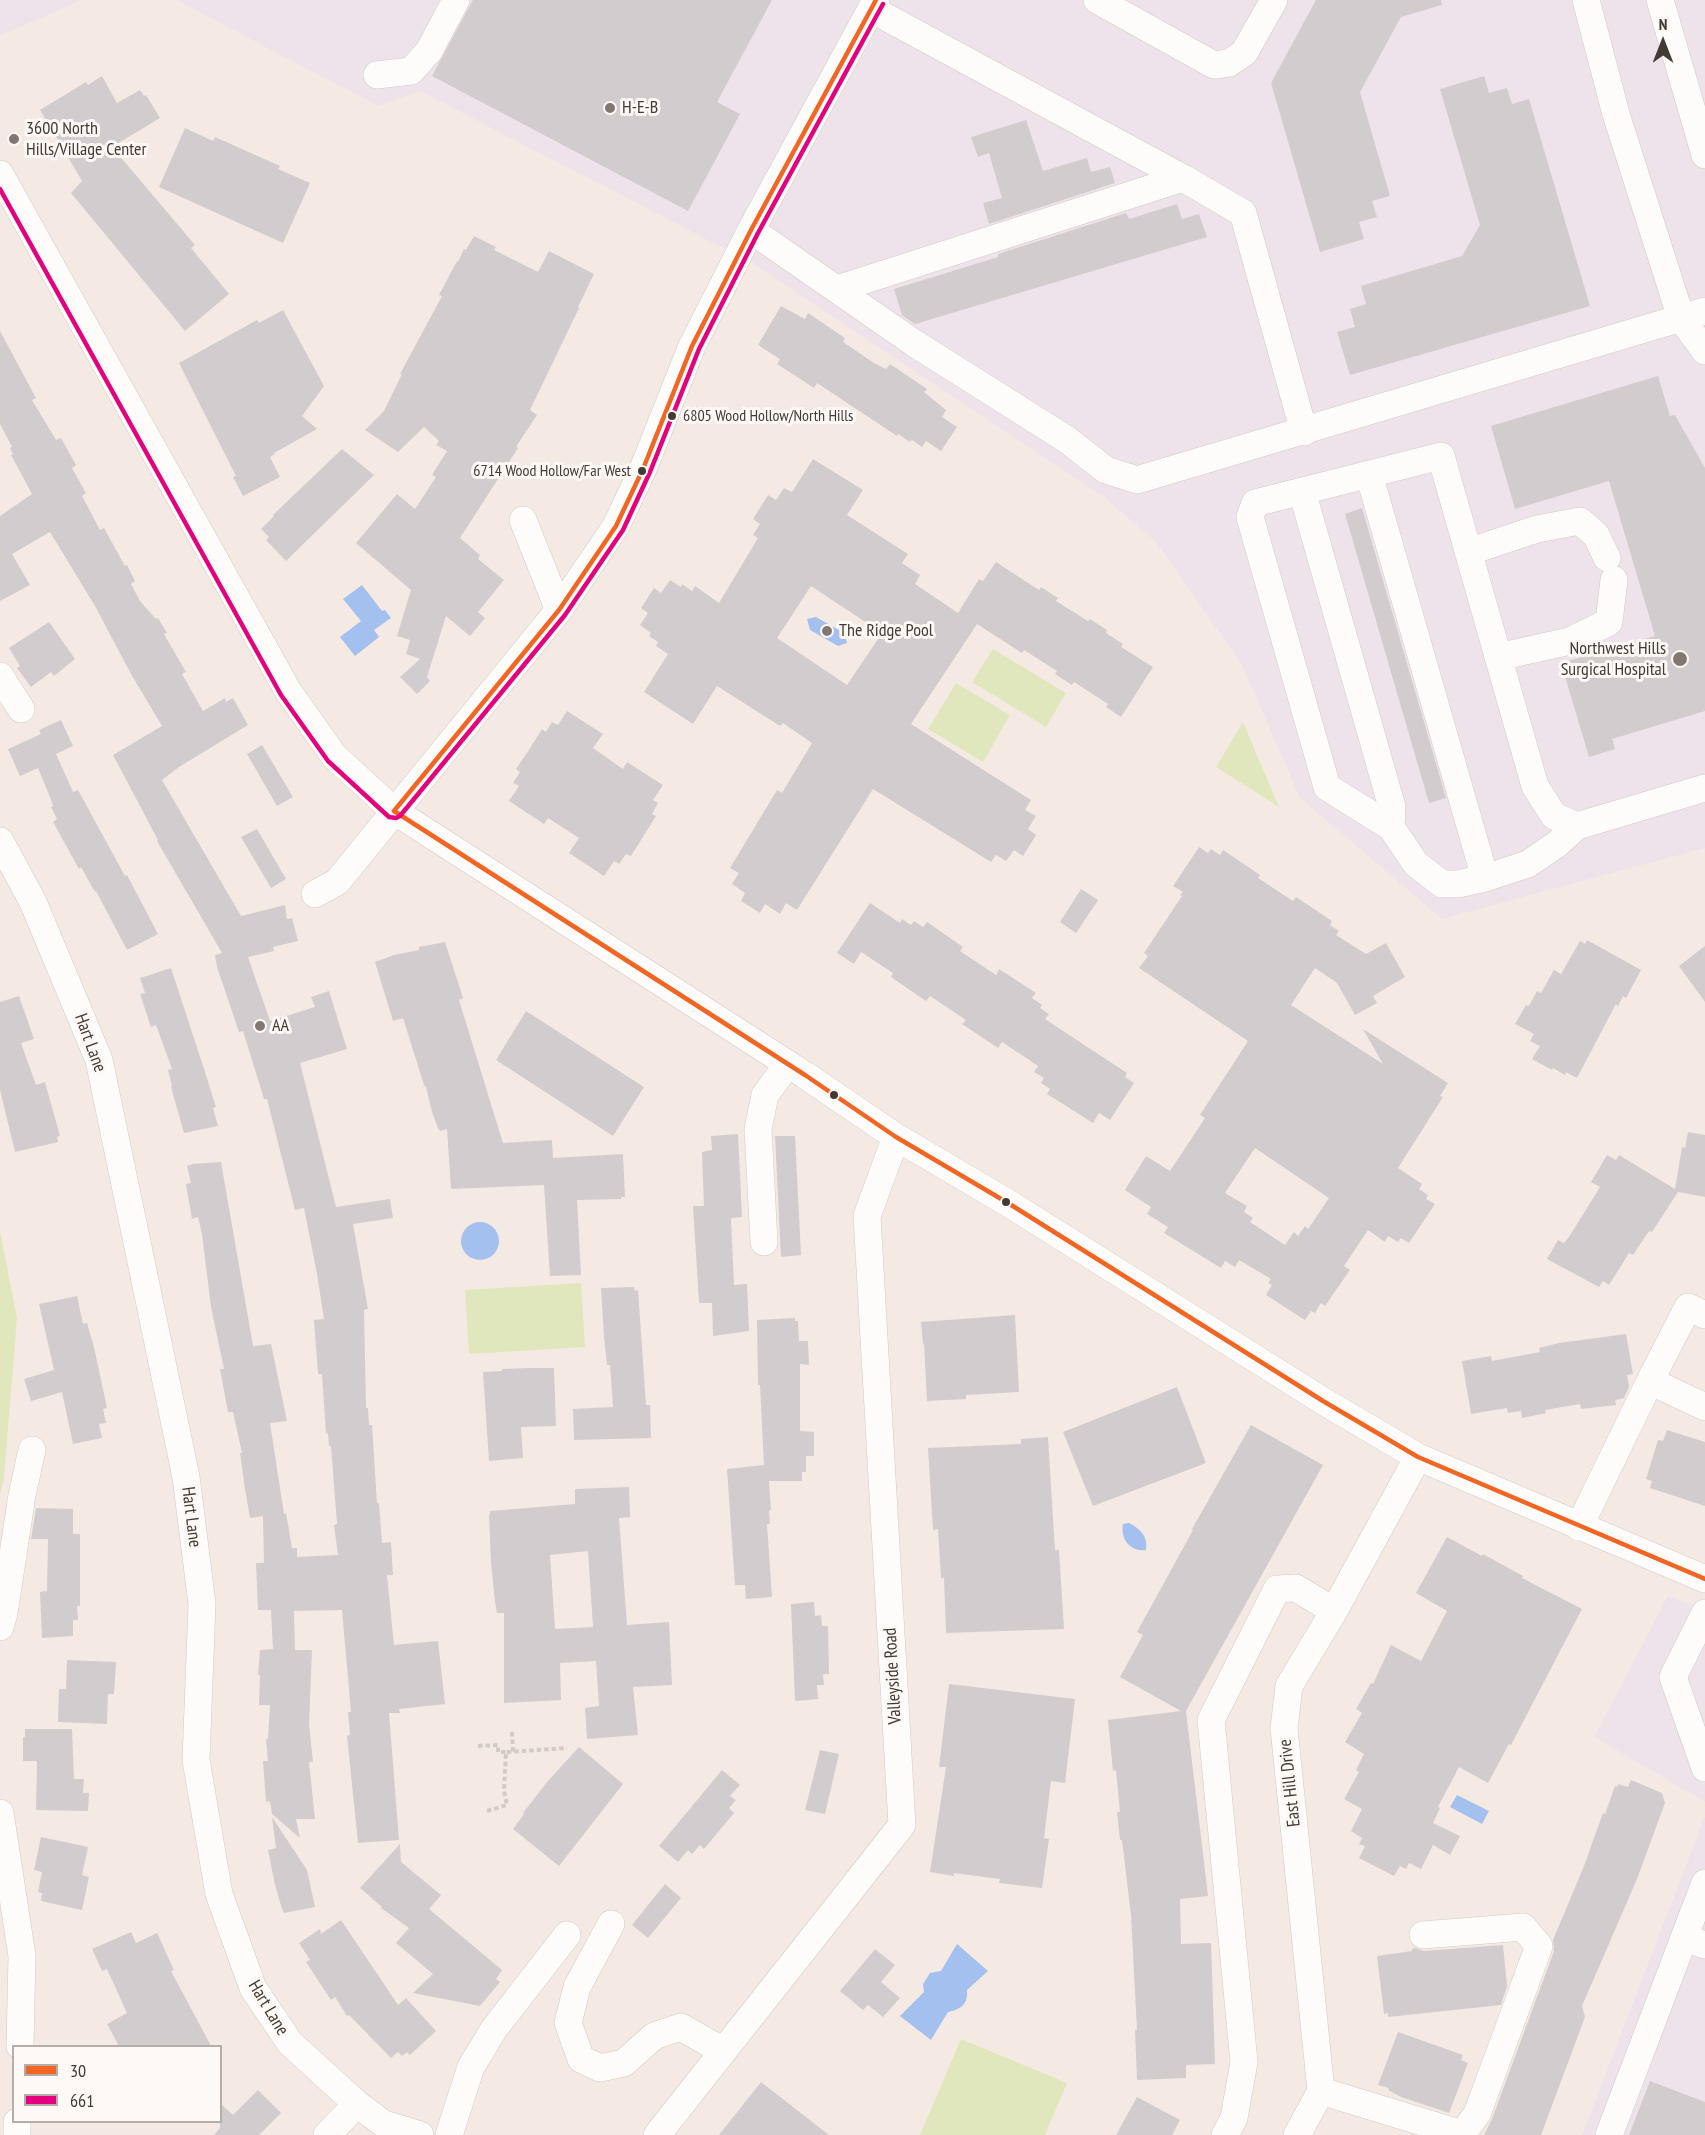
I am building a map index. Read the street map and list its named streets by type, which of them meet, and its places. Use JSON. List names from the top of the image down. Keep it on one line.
{"streets":{"street":["Hart Lane","Valleyside Road","East Hill Drive"]},"places":["H-E-B","3600 North Hills/Village Center","6805 Wood Hollow/North Hills","6714 Wood Hollow/Far West","The Ridge Pool","Northwest Hills Surgical Hospital","AA"],"lines":["transit line 30","transit line 661"],"legend":["30","661"],"north":"top"}
